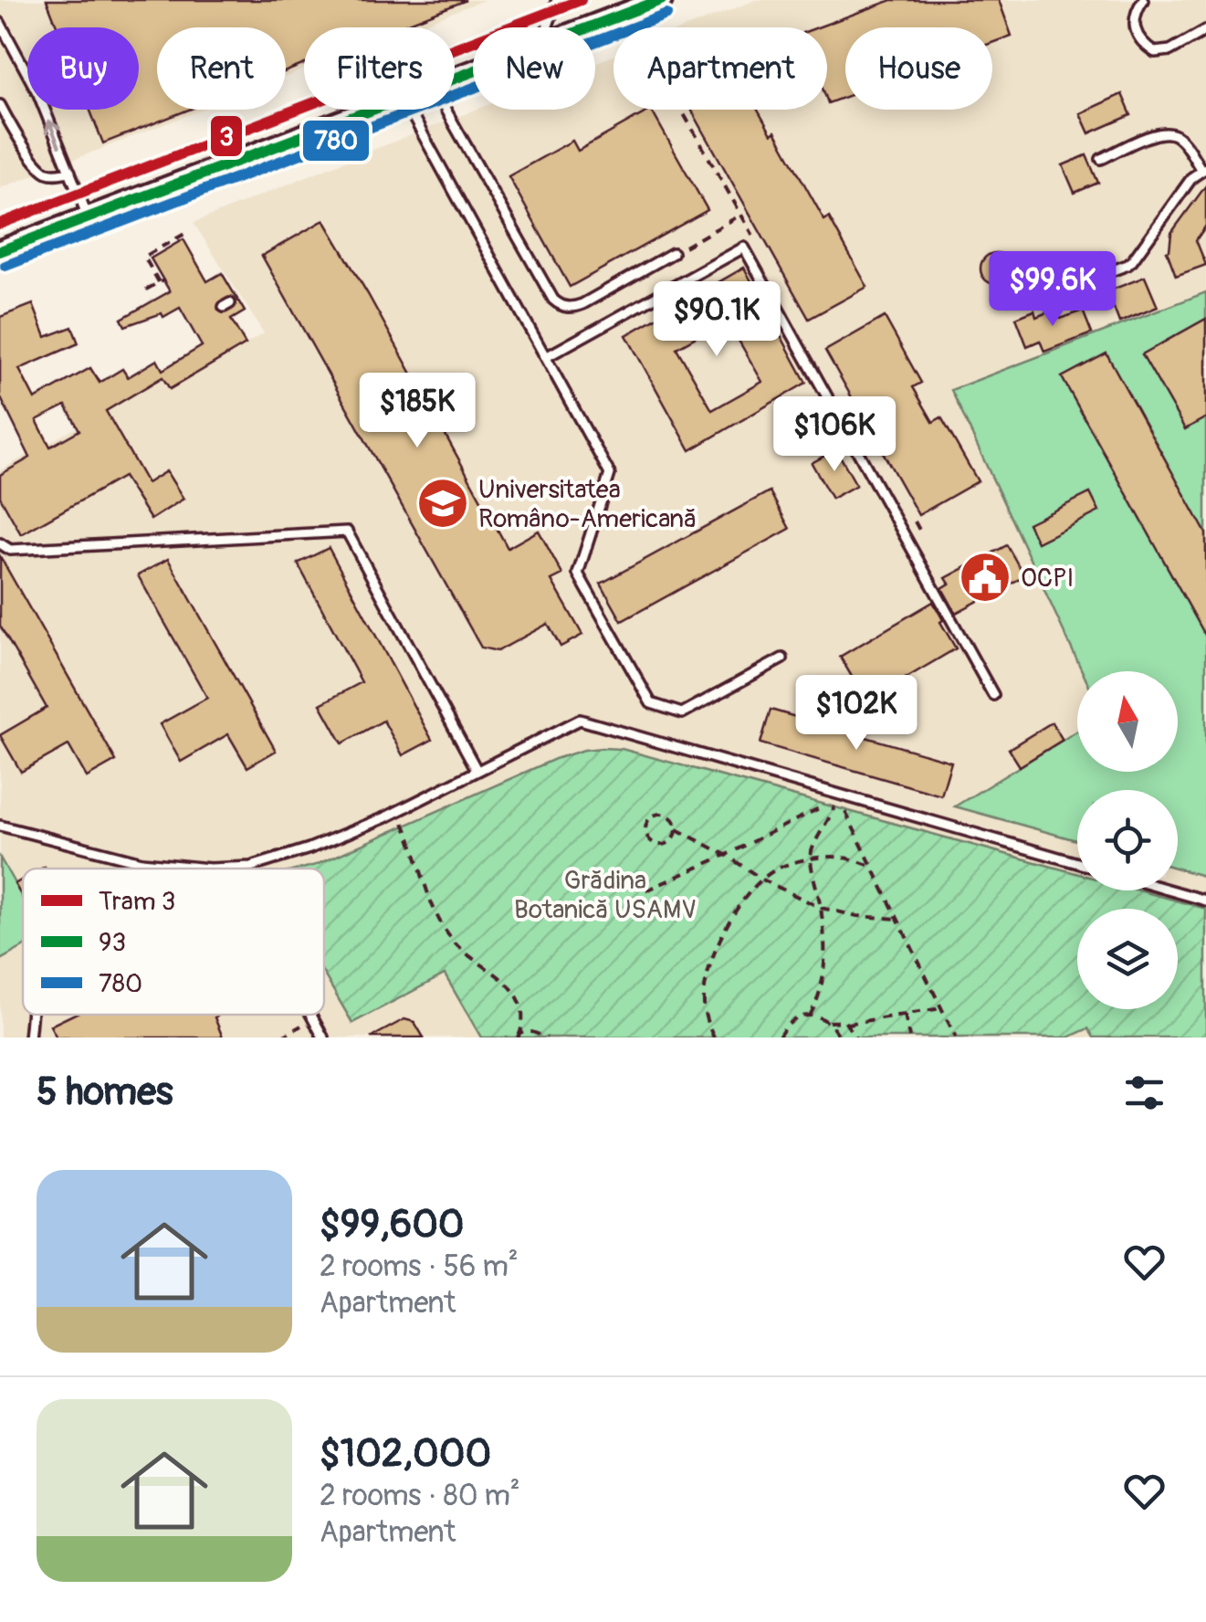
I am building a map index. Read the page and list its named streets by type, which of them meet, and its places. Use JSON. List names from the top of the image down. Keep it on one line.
{"parks":["Grădina Botanică USAMV"],"places":{"school or university":["Universitatea Româno-Americană"],"public building":["OCPI"]},"lines":["tram line 3","transit line 93","transit line 780"],"legend":["Tram 3","93","780"],"north":"top","page":{"chip":["Buy","Rent","Filters","New","Apartment","House"],"price":["$99.6K","$90.1K","$185K","$106K","$102K"],"heading":"5 homes","list":[{"name":"$99,600","note":"2 rooms · 56 m² · Apartment"},{"name":"$102,000","note":"2 rooms · 80 m² · Apartment"}]}}
